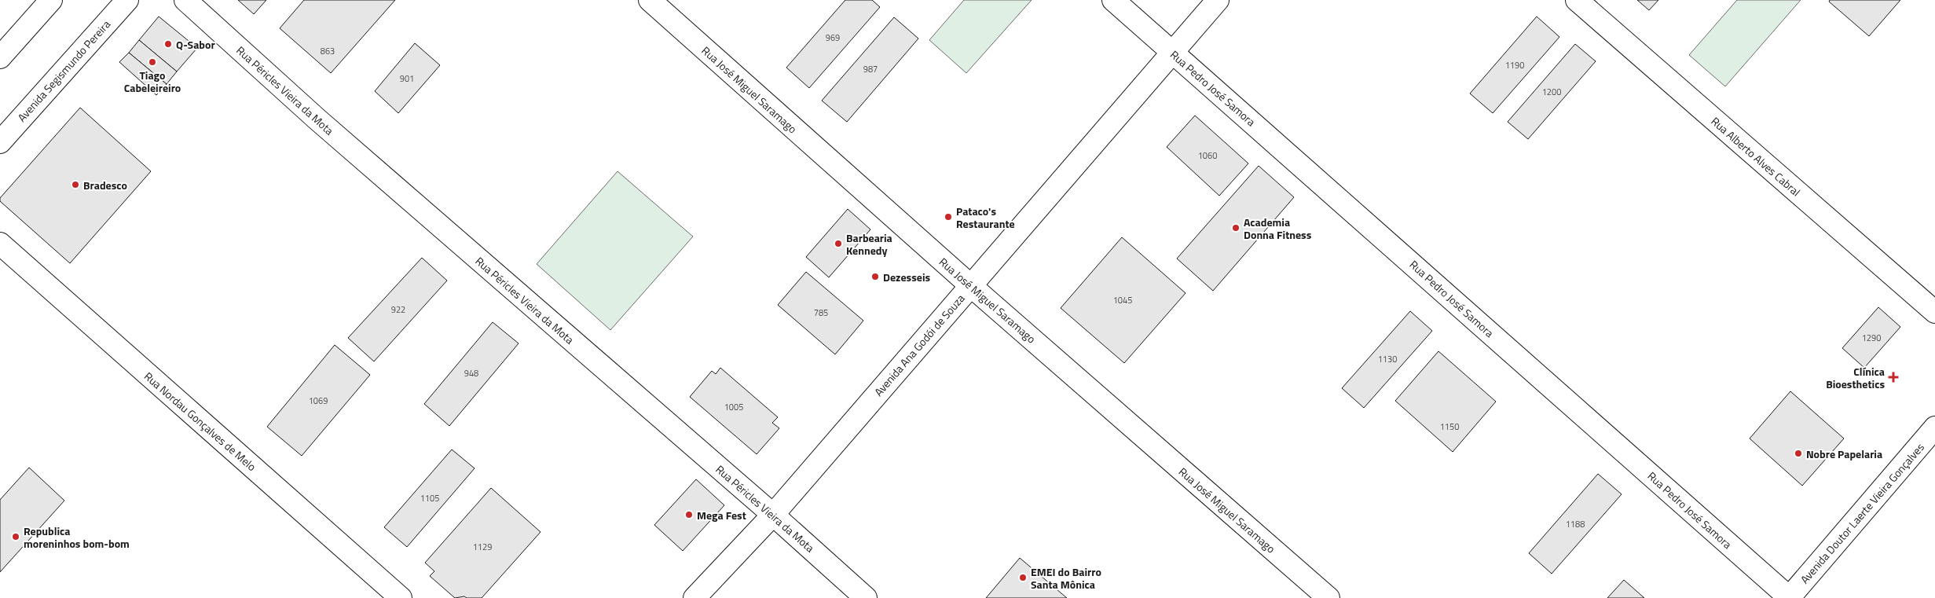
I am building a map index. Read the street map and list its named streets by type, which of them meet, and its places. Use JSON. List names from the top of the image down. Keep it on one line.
{"streets":{"street":["Avenida Segismundo Pereira","Rua Pedro José Samora","Rua José Miguel Saramago","Rua Péricles Vieira da Mota","Rua Alberto Alves Cabral","Avenida Ana Godói de Souza","Rua Nordau Gonçalves de Melo","Avenida Doutor Laerte Vieira Gonçalves"]},"crossings":[["Rua Pedro José Samora","Avenida Ana Godói de Souza"],["Rua Pedro José Samora","Avenida Doutor Laerte Vieira Gonçalves"],["Rua José Miguel Saramago","Avenida Ana Godói de Souza"],["Rua Péricles Vieira da Mota","Avenida Ana Godói de Souza"]],"places":{"other":["Q-Sabor","Tiago Cabeleireiro","Bradesco","Pataco's Restaurante","Academia Donna Fitness","Barbearia Kennedy","Dezesseis","Nobre Papelaria","Mega Fest","Republica moreninhos bom-bom","EMEI do Bairro Santa Mônica"],"health":["Clínica Bioesthetics"]},"house_numbers":["969","863","1190","987","901","1200","1060","1045","922","785","1290","1130","948","1069","1005","1150","1105","1188","1129"]}
